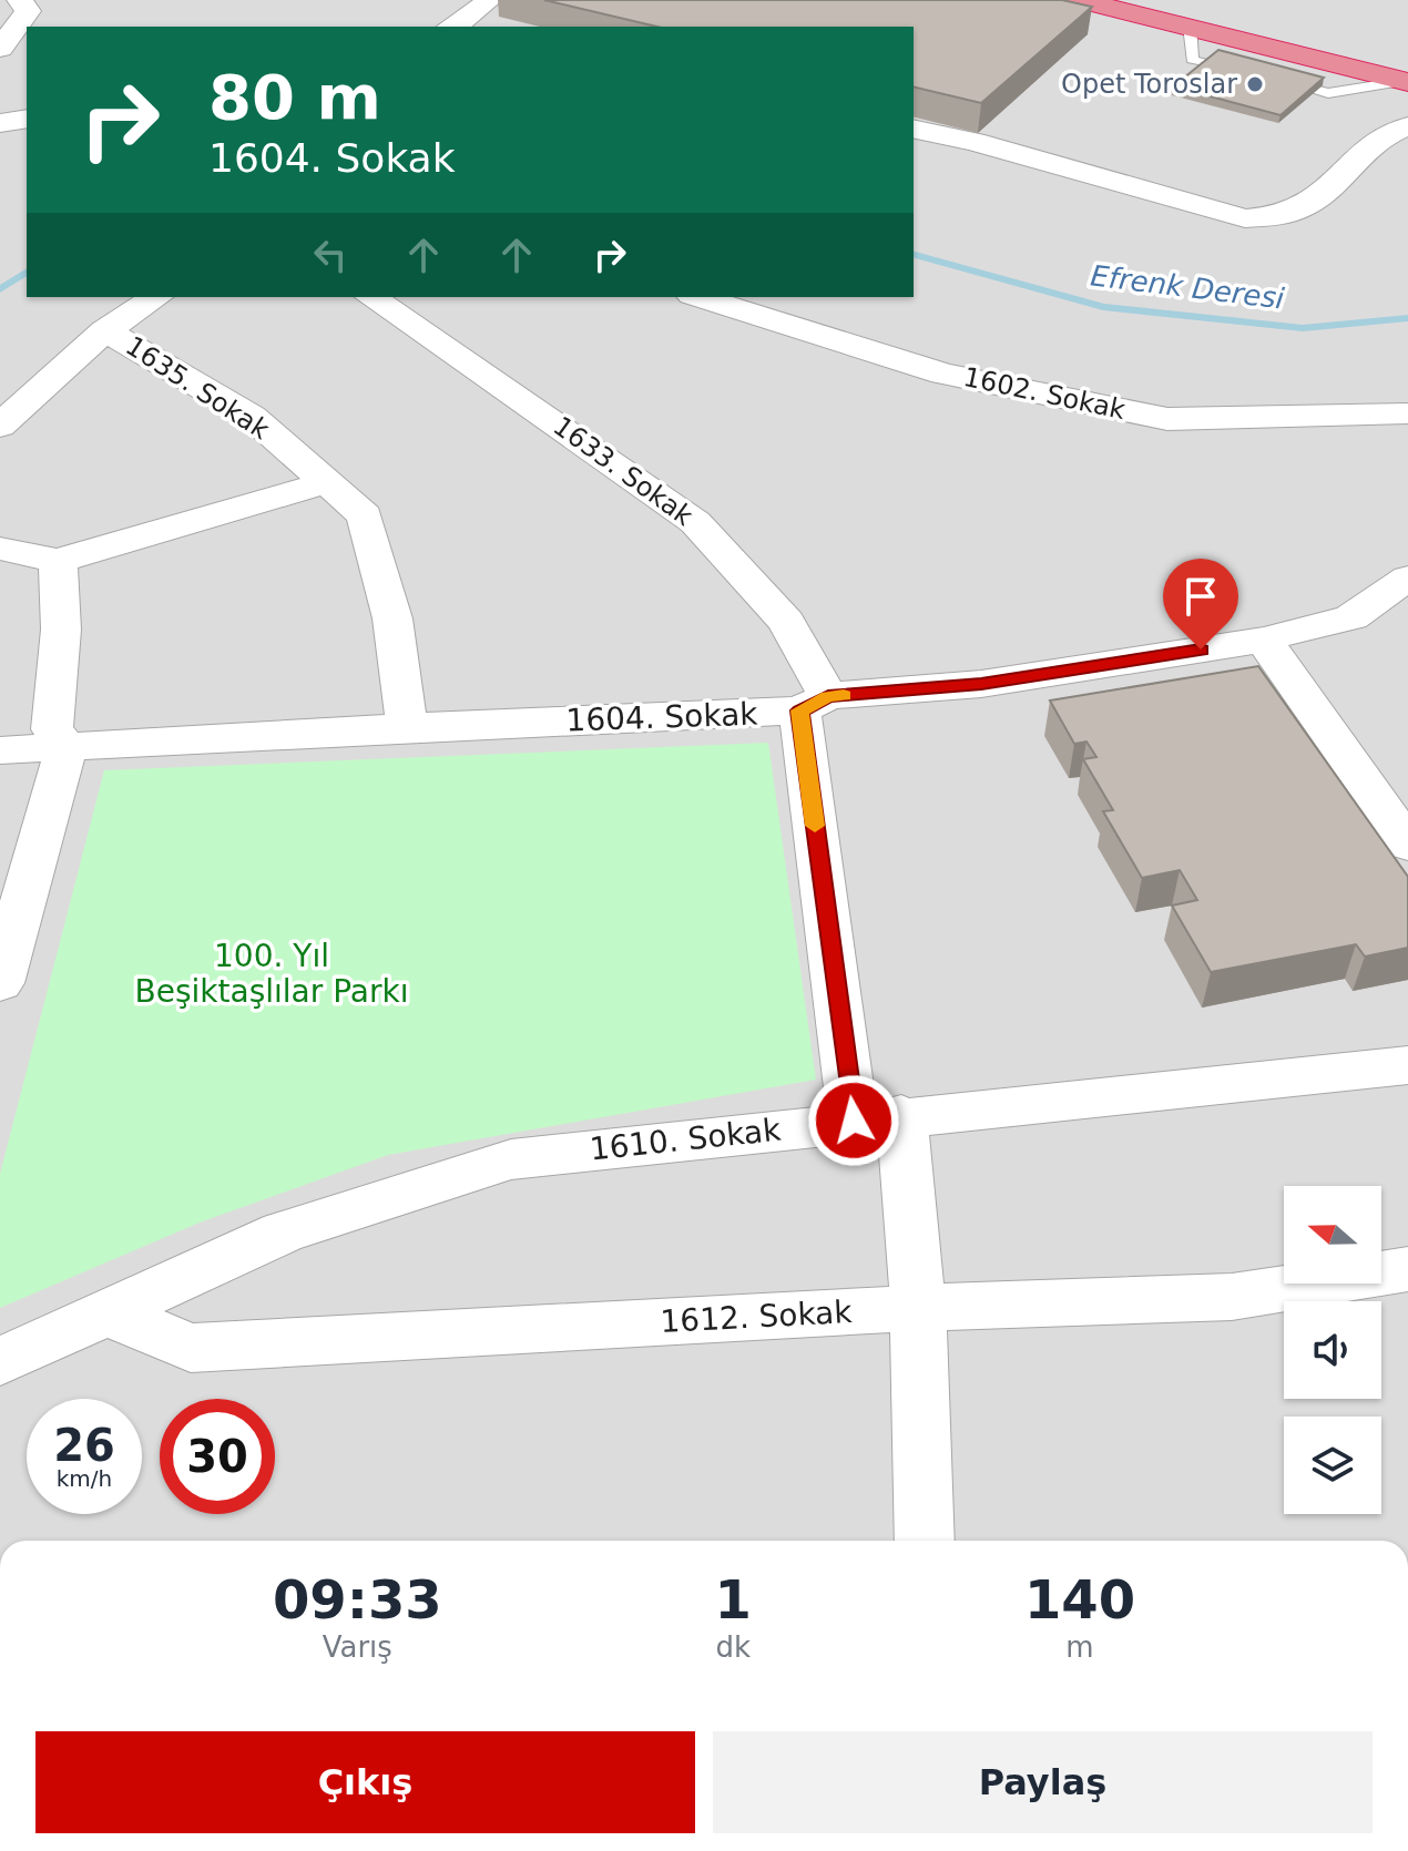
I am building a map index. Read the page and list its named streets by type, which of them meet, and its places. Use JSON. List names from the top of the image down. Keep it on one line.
{"streets":{"street":["1635. Sokak","1602. Sokak","1633. Sokak","1604. Sokak","1610. Sokak","1612. Sokak"]},"crossings":[["1635. Sokak","1604. Sokak"],["1633. Sokak","1604. Sokak"],["1610. Sokak","1612. Sokak"]],"water":["Efrenk Deresi"],"parks":["100. Yıl Beşiktaşlılar Parkı"],"places":["Opet Toroslar"],"north":"left","page":{"turn":["80 m","1604. Sokak"],"speed":"26 km/h","limit":"30","eta":["09:33","Varış","1","dk","140","m"],"buttons":["Çıkış","Paylaş"]}}
